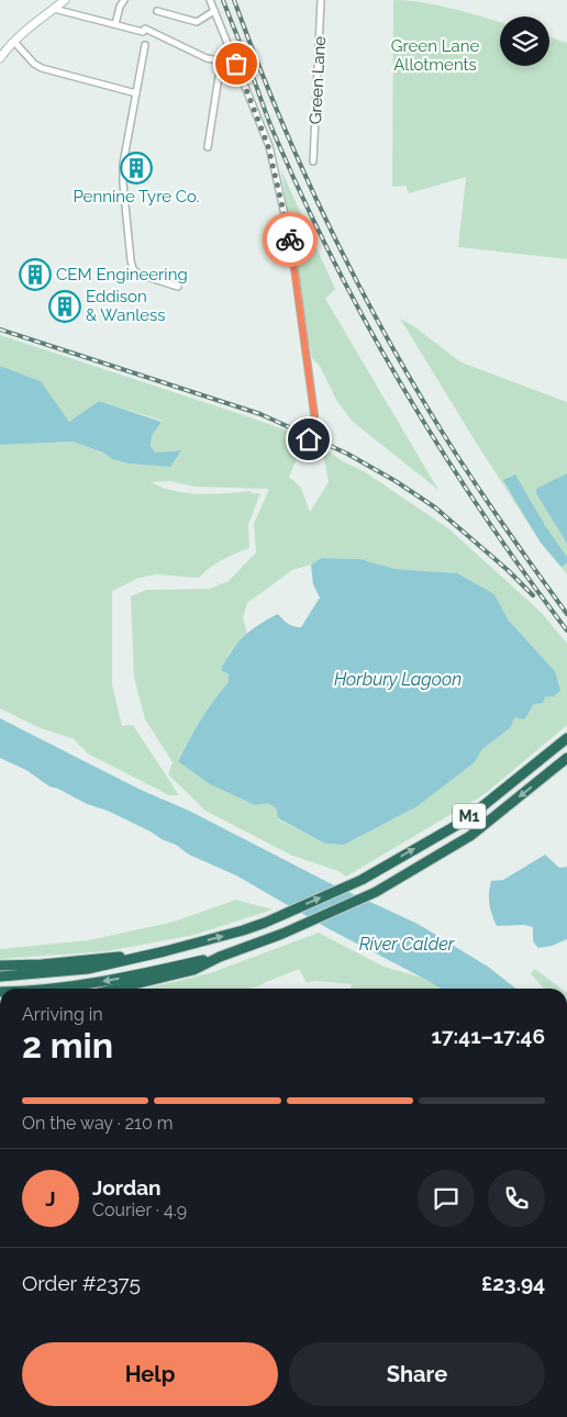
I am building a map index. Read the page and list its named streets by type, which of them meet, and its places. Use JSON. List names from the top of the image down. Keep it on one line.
{"streets":{"highway":["M1"],"street":["Green Lane"]},"water":["Horbury Lagoon","River Calder"],"parks":["Green Lane Allotments"],"places":{"building":["Pennine Tyre Co.","CEM Engineering","Eddison & Wanless"]},"page":{"heading":["2 min","Arriving in","17:41–17:46"],"panel":["Jordan","Courier · 4.9","Order #2375","£23.94"],"bar":"On the way · 210 m","round":"J","buttons":["Help","Share"]}}
